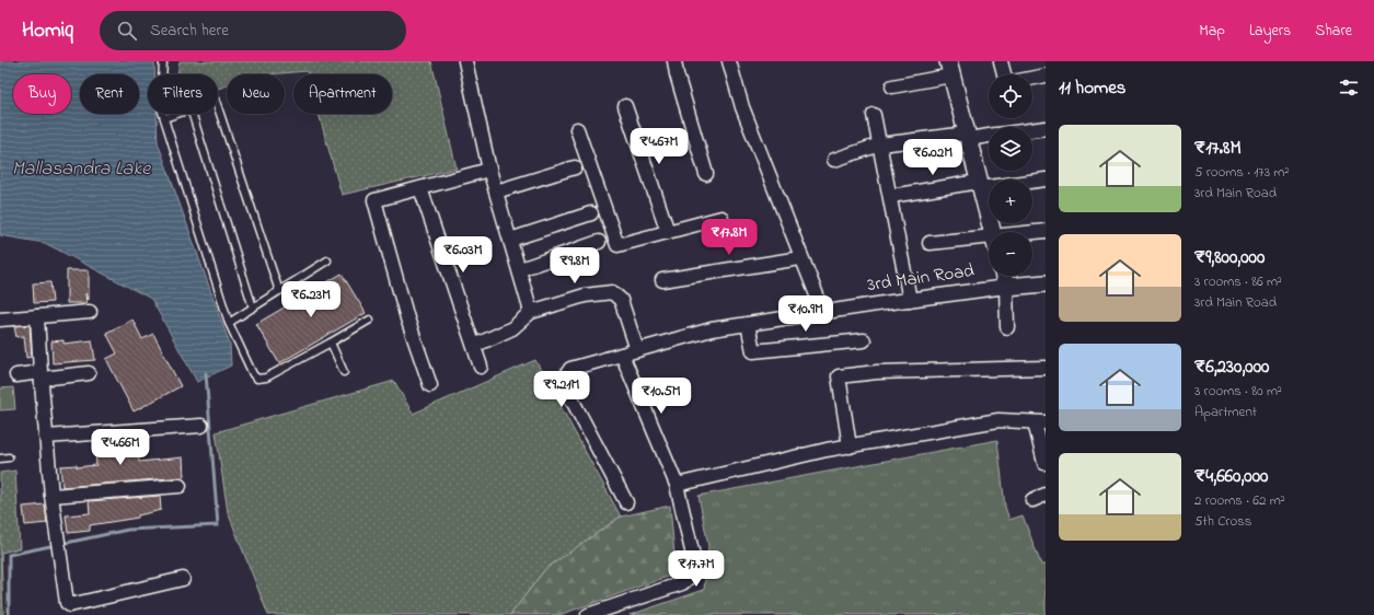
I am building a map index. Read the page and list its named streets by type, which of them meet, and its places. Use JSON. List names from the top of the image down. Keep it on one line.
{"streets":{"street":["3rd Main Road"]},"water":["Mallasandra Lake"],"page":{"header":"Homiq","search":"Search here","nav":["Map","Layers","Share"],"heading":"11 homes","map_buttons":["+","−"],"chip":["Buy","Rent","Filters","New","Apartment"],"list":[{"name":"₹17.8M","note":"5 rooms · 173 m² · 3rd Main Road"},{"name":"₹9,800,000","note":"3 rooms · 86 m² · 3rd Main Road"},{"name":"₹6,230,000","note":"3 rooms · 80 m² · Apartment"},{"name":"₹4,660,000","note":"2 rooms · 62 m² · 5th Cross"}],"price":["₹4.67M","₹6.02M","₹17.8M","₹6.03M","₹9.8M","₹6.23M","₹10.9M","₹9.21M","₹10.5M","₹4.66M","₹17.7M"]}}
